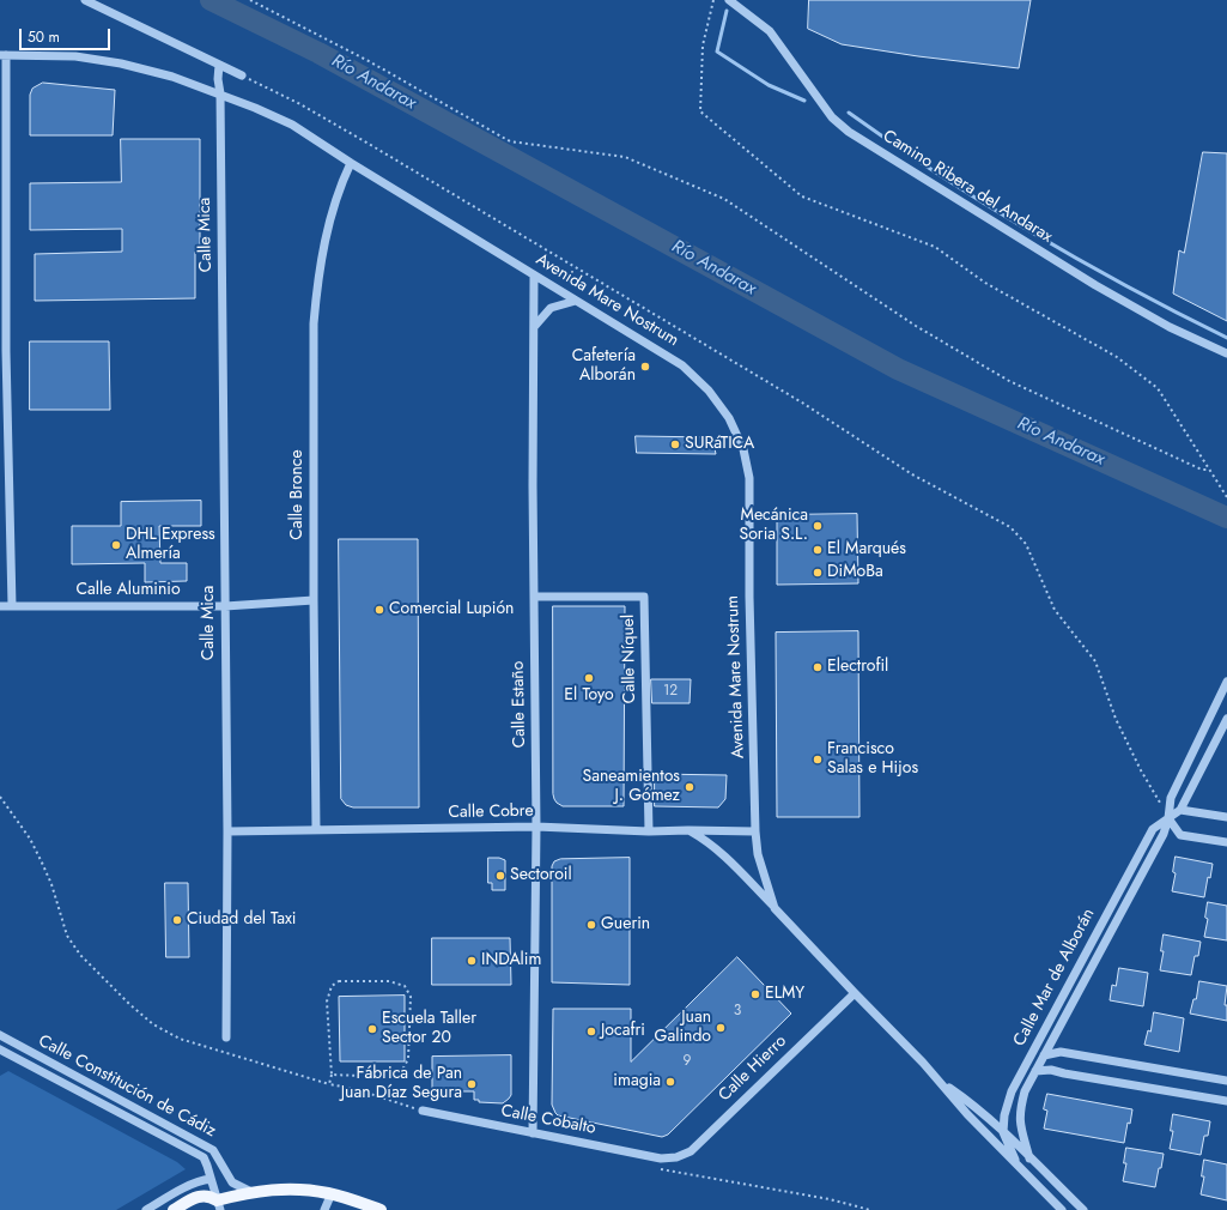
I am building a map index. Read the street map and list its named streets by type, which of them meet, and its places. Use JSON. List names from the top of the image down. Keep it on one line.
{"streets":{"street":["Camino Ribera del Andarax","Calle Mica","Avenida Mare Nostrum","Calle Bronce","Calle Aluminio","Calle Níquel","Calle Estaño","Calle Cobre","Calle Mar de Alborán","Calle Hierro","Calle Constitución de Cádiz","Calle Cobalto"]},"crossings":[["Calle Mica","Avenida Mare Nostrum"],["Calle Mica","Calle Aluminio"],["Calle Mica","Calle Cobre"],["Avenida Mare Nostrum","Calle Bronce"],["Avenida Mare Nostrum","Calle Estaño"],["Avenida Mare Nostrum","Calle Cobre"],["Avenida Mare Nostrum","Calle Mar de Alborán"],["Avenida Mare Nostrum","Calle Hierro"],["Calle Bronce","Calle Aluminio"],["Calle Bronce","Calle Cobre"],["Calle Níquel","Calle Estaño"],["Calle Níquel","Calle Cobre"],["Calle Estaño","Calle Cobre"],["Calle Estaño","Calle Cobalto"],["Calle Hierro","Calle Cobalto"]],"water":["Río Andarax"],"places":["Cafetería Alborán","SURáTICA","Mecánica Soria S.L.","DHL Express Almería","El Marqués","DiMoBa","Comercial Lupión","Electrofil","El Toyo","Francisco Salas e Hijos","Saneamientos J. Gómez","Sectoroil","Ciudad del Taxi","Guerin","INDAlim","ELMY","Juan Galindo","Escuela Taller Sector 20","Jocafri","imagia","Fábrica de Pan Juan Díaz Segura"],"house_numbers":["12","3","9"],"scale_bar":"50 m"}
